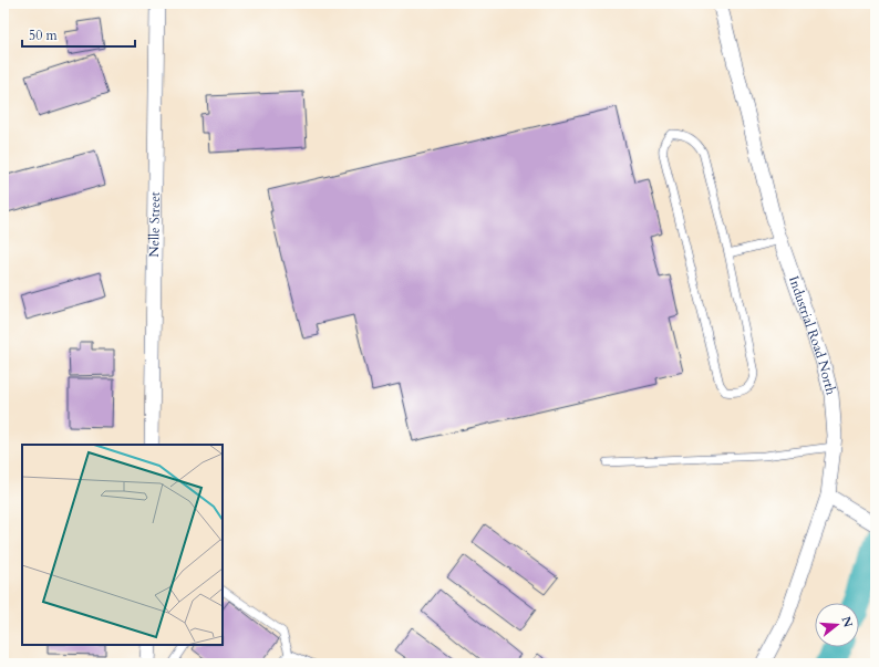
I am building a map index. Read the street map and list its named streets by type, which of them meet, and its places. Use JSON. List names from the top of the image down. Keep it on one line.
{"streets":{"street":["Nelle Street","Industrial Road North"]},"scale_bar":"50 m","north":"right"}
